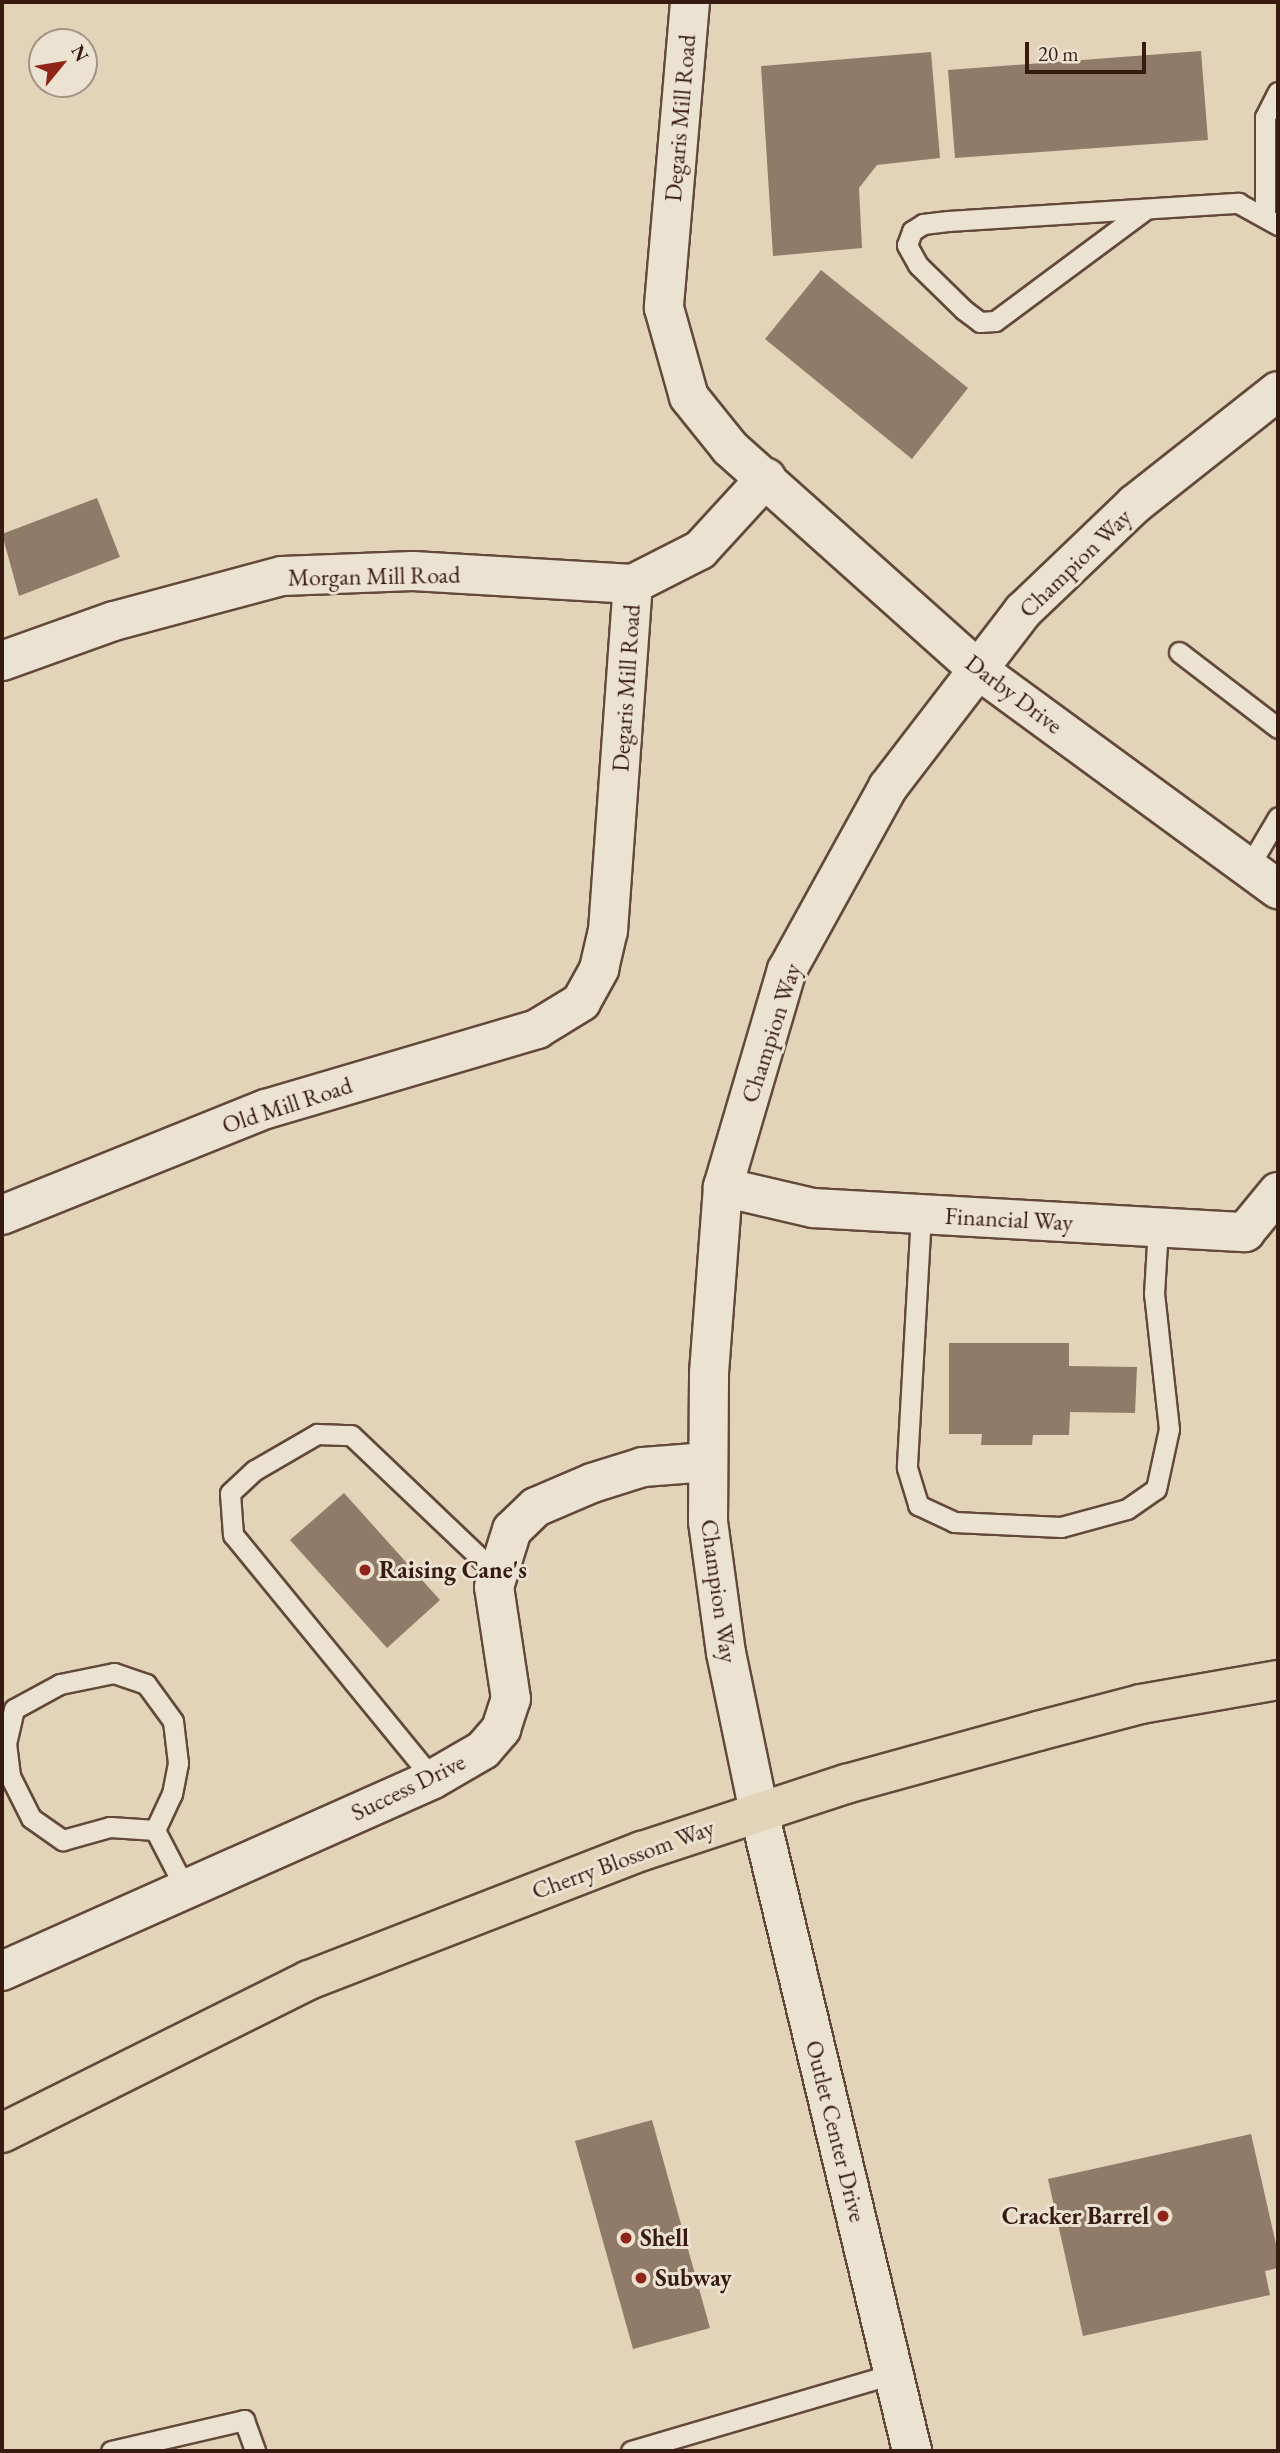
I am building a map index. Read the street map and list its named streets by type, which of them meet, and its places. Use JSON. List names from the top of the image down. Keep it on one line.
{"streets":{"highway":["Cherry Blossom Way"],"street":["Degaris Mill Road","Champion Way","Morgan Mill Road","Darby Drive","Old Mill Road","Financial Way","Success Drive","Outlet Center Drive"]},"crossings":[["Degaris Mill Road","Morgan Mill Road"],["Degaris Mill Road","Darby Drive"],["Degaris Mill Road","Old Mill Road"],["Champion Way","Darby Drive"],["Champion Way","Financial Way"],["Champion Way","Success Drive"],["Champion Way","Cherry Blossom Way"],["Champion Way","Outlet Center Drive"],["Cherry Blossom Way","Outlet Center Drive"]],"places":["Raising Cane's","Cracker Barrel","Shell","Subway"],"scale_bar":"20 m","north":"top right"}
